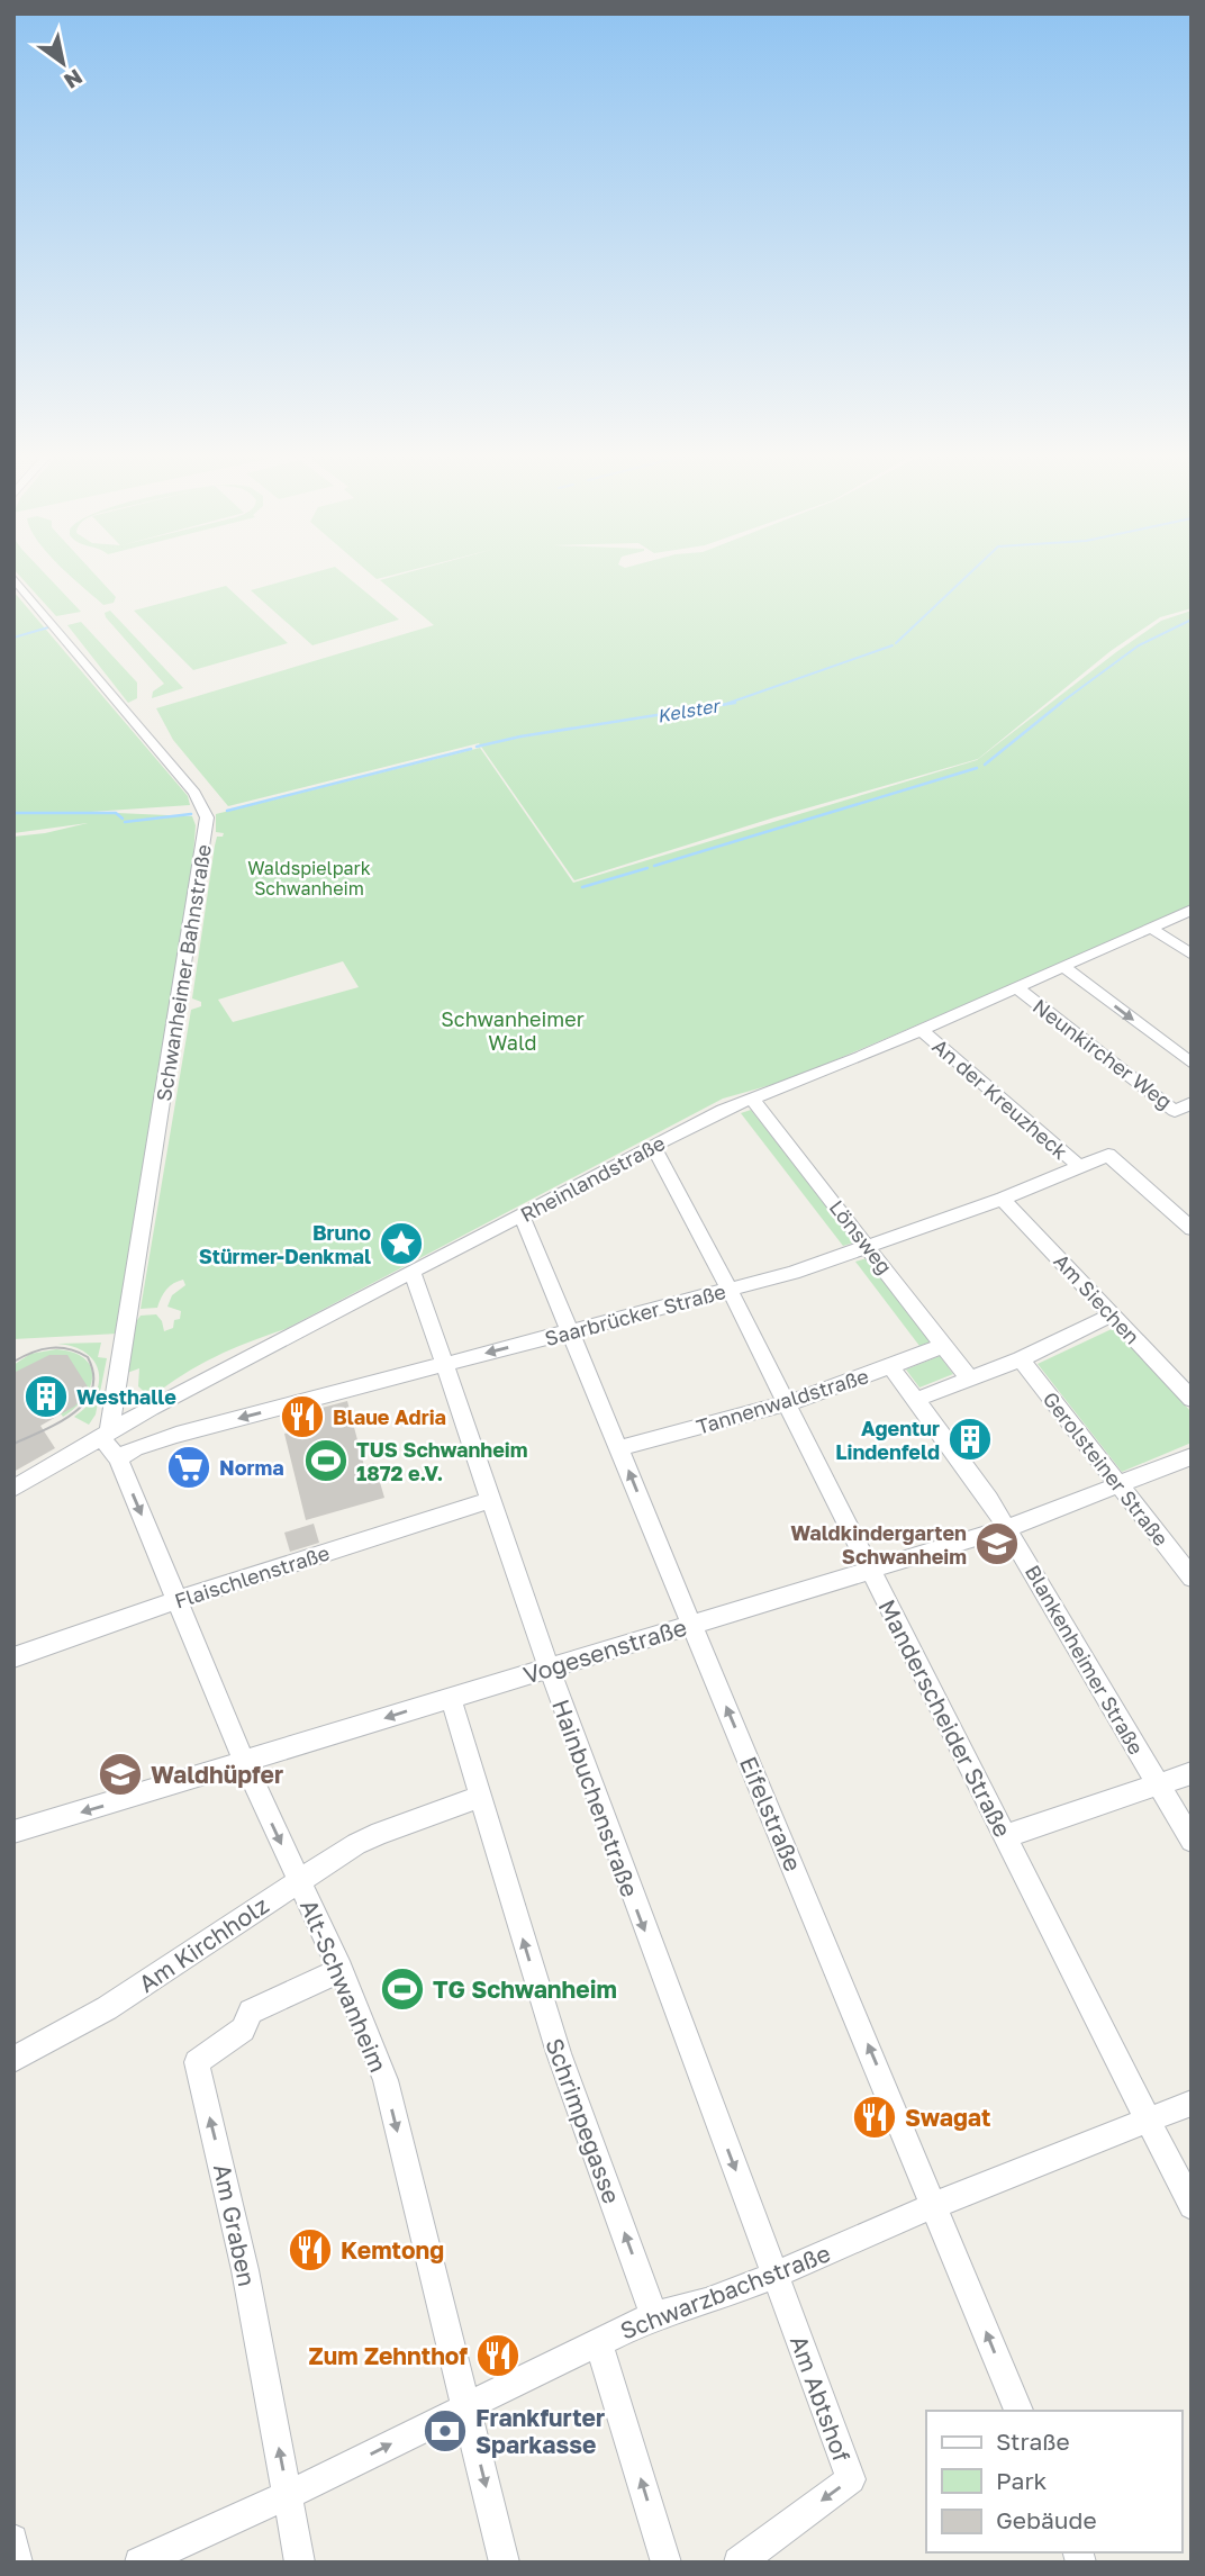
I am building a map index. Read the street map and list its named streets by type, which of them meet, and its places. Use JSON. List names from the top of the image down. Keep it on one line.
{"streets":{"street":["Schwanheimer Bahnstraße","Neunkircher Weg","An der Kreuzheck","Rheinlandstraße","Lönsweg","Am Siechen","Saarbrücker Straße","Tannenwaldstraße","Gerolsteiner Straße","Flaischlenstraße","Vogesenstraße","Blankenheimer Straße","Manderscheider Straße","Hainbuchenstraße","Eifelstraße","Am Kirchholz","Alt-Schwanheim","Schrimpegasse","Am Graben","Schwarzbachstraße","Am Abtshof"]},"crossings":[["Schwanheimer Bahnstraße","Rheinlandstraße"],["Schwanheimer Bahnstraße","Alt-Schwanheim"],["Neunkircher Weg","Rheinlandstraße"],["An der Kreuzheck","Rheinlandstraße"],["An der Kreuzheck","Saarbrücker Straße"],["Rheinlandstraße","Lönsweg"],["Rheinlandstraße","Manderscheider Straße"],["Rheinlandstraße","Hainbuchenstraße"],["Rheinlandstraße","Eifelstraße"],["Rheinlandstraße","Alt-Schwanheim"],["Lönsweg","Saarbrücker Straße"],["Lönsweg","Tannenwaldstraße"],["Am Siechen","Saarbrücker Straße"],["Saarbrücker Straße","Manderscheider Straße"],["Saarbrücker Straße","Hainbuchenstraße"],["Saarbrücker Straße","Eifelstraße"],["Saarbrücker Straße","Alt-Schwanheim"],["Tannenwaldstraße","Blankenheimer Straße"],["Tannenwaldstraße","Manderscheider Straße"],["Tannenwaldstraße","Eifelstraße"],["Gerolsteiner Straße","Vogesenstraße"],["Flaischlenstraße","Hainbuchenstraße"],["Flaischlenstraße","Alt-Schwanheim"],["Vogesenstraße","Blankenheimer Straße"],["Vogesenstraße","Manderscheider Straße"],["Vogesenstraße","Hainbuchenstraße"],["Vogesenstraße","Eifelstraße"],["Vogesenstraße","Alt-Schwanheim"],["Vogesenstraße","Schrimpegasse"],["Manderscheider Straße","Schwarzbachstraße"],["Hainbuchenstraße","Schwarzbachstraße"],["Hainbuchenstraße","Am Abtshof"],["Eifelstraße","Schwarzbachstraße"],["Am Kirchholz","Alt-Schwanheim"],["Am Kirchholz","Schrimpegasse"],["Alt-Schwanheim","Am Graben"],["Alt-Schwanheim","Schwarzbachstraße"],["Schrimpegasse","Schwarzbachstraße"],["Am Graben","Schwarzbachstraße"],["Schwarzbachstraße","Am Abtshof"]],"one_way":["Saarbrücker Straße","Vogesenstraße","Hainbuchenstraße","Eifelstraße","Alt-Schwanheim","Schrimpegasse","Am Graben","Am Abtshof"],"water":["Kelster"],"parks":["Waldspielpark Schwanheim","Schwanheimer Wald"],"places":{"place":["Bruno Stürmer-Denkmal"],"building":["Westhalle","Agentur Lindenfeld"],"restaurant":["Blaue Adria","Swagat","Kemtong","Zum Zehnthof"],"sports":["TUS Schwanheim 1872 e.V.","TG Schwanheim"],"supermarket":["Norma"],"school or university":["Waldkindergarten Schwanheim","Waldhüpfer"],"bank":["Frankfurter Sparkasse"]},"legend":["Straße","Park","Gebäude"],"north":"bottom right"}
